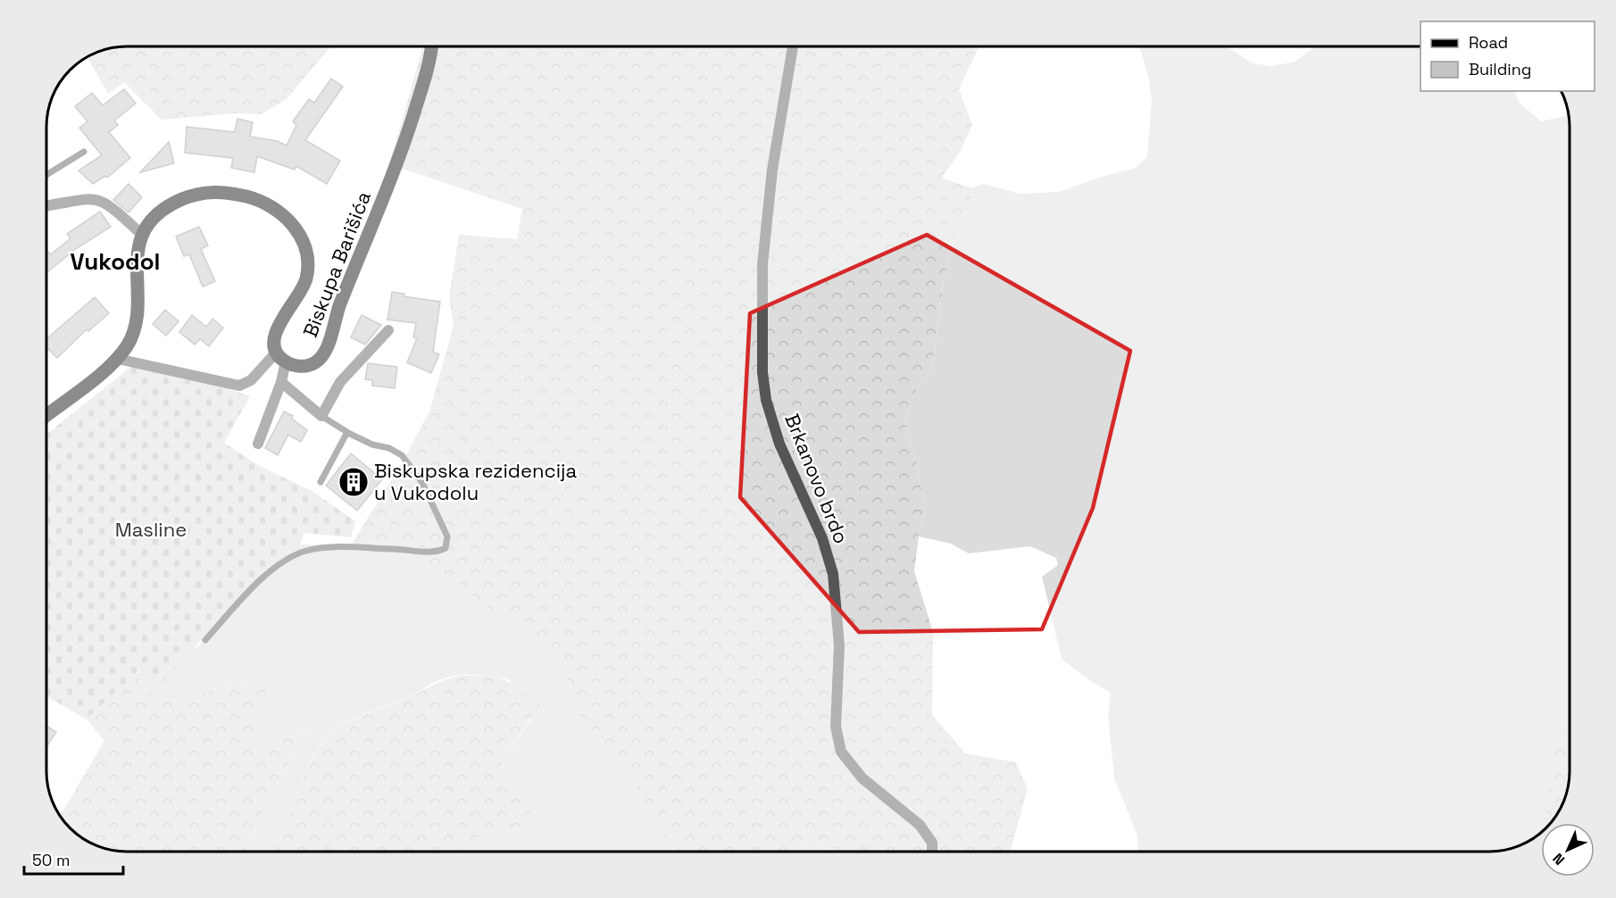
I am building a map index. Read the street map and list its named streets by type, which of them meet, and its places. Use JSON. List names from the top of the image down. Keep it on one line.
{"streets":{"main road":["Biskupa Barišića"],"street":["Brkanovo brdo"]},"districts":["Vukodol"],"parks":["Masline"],"places":{"building":["Biskupska rezidencija u Vukodolu"]},"legend":["Road","Building"],"scale_bar":"50 m","north":"bottom left"}
